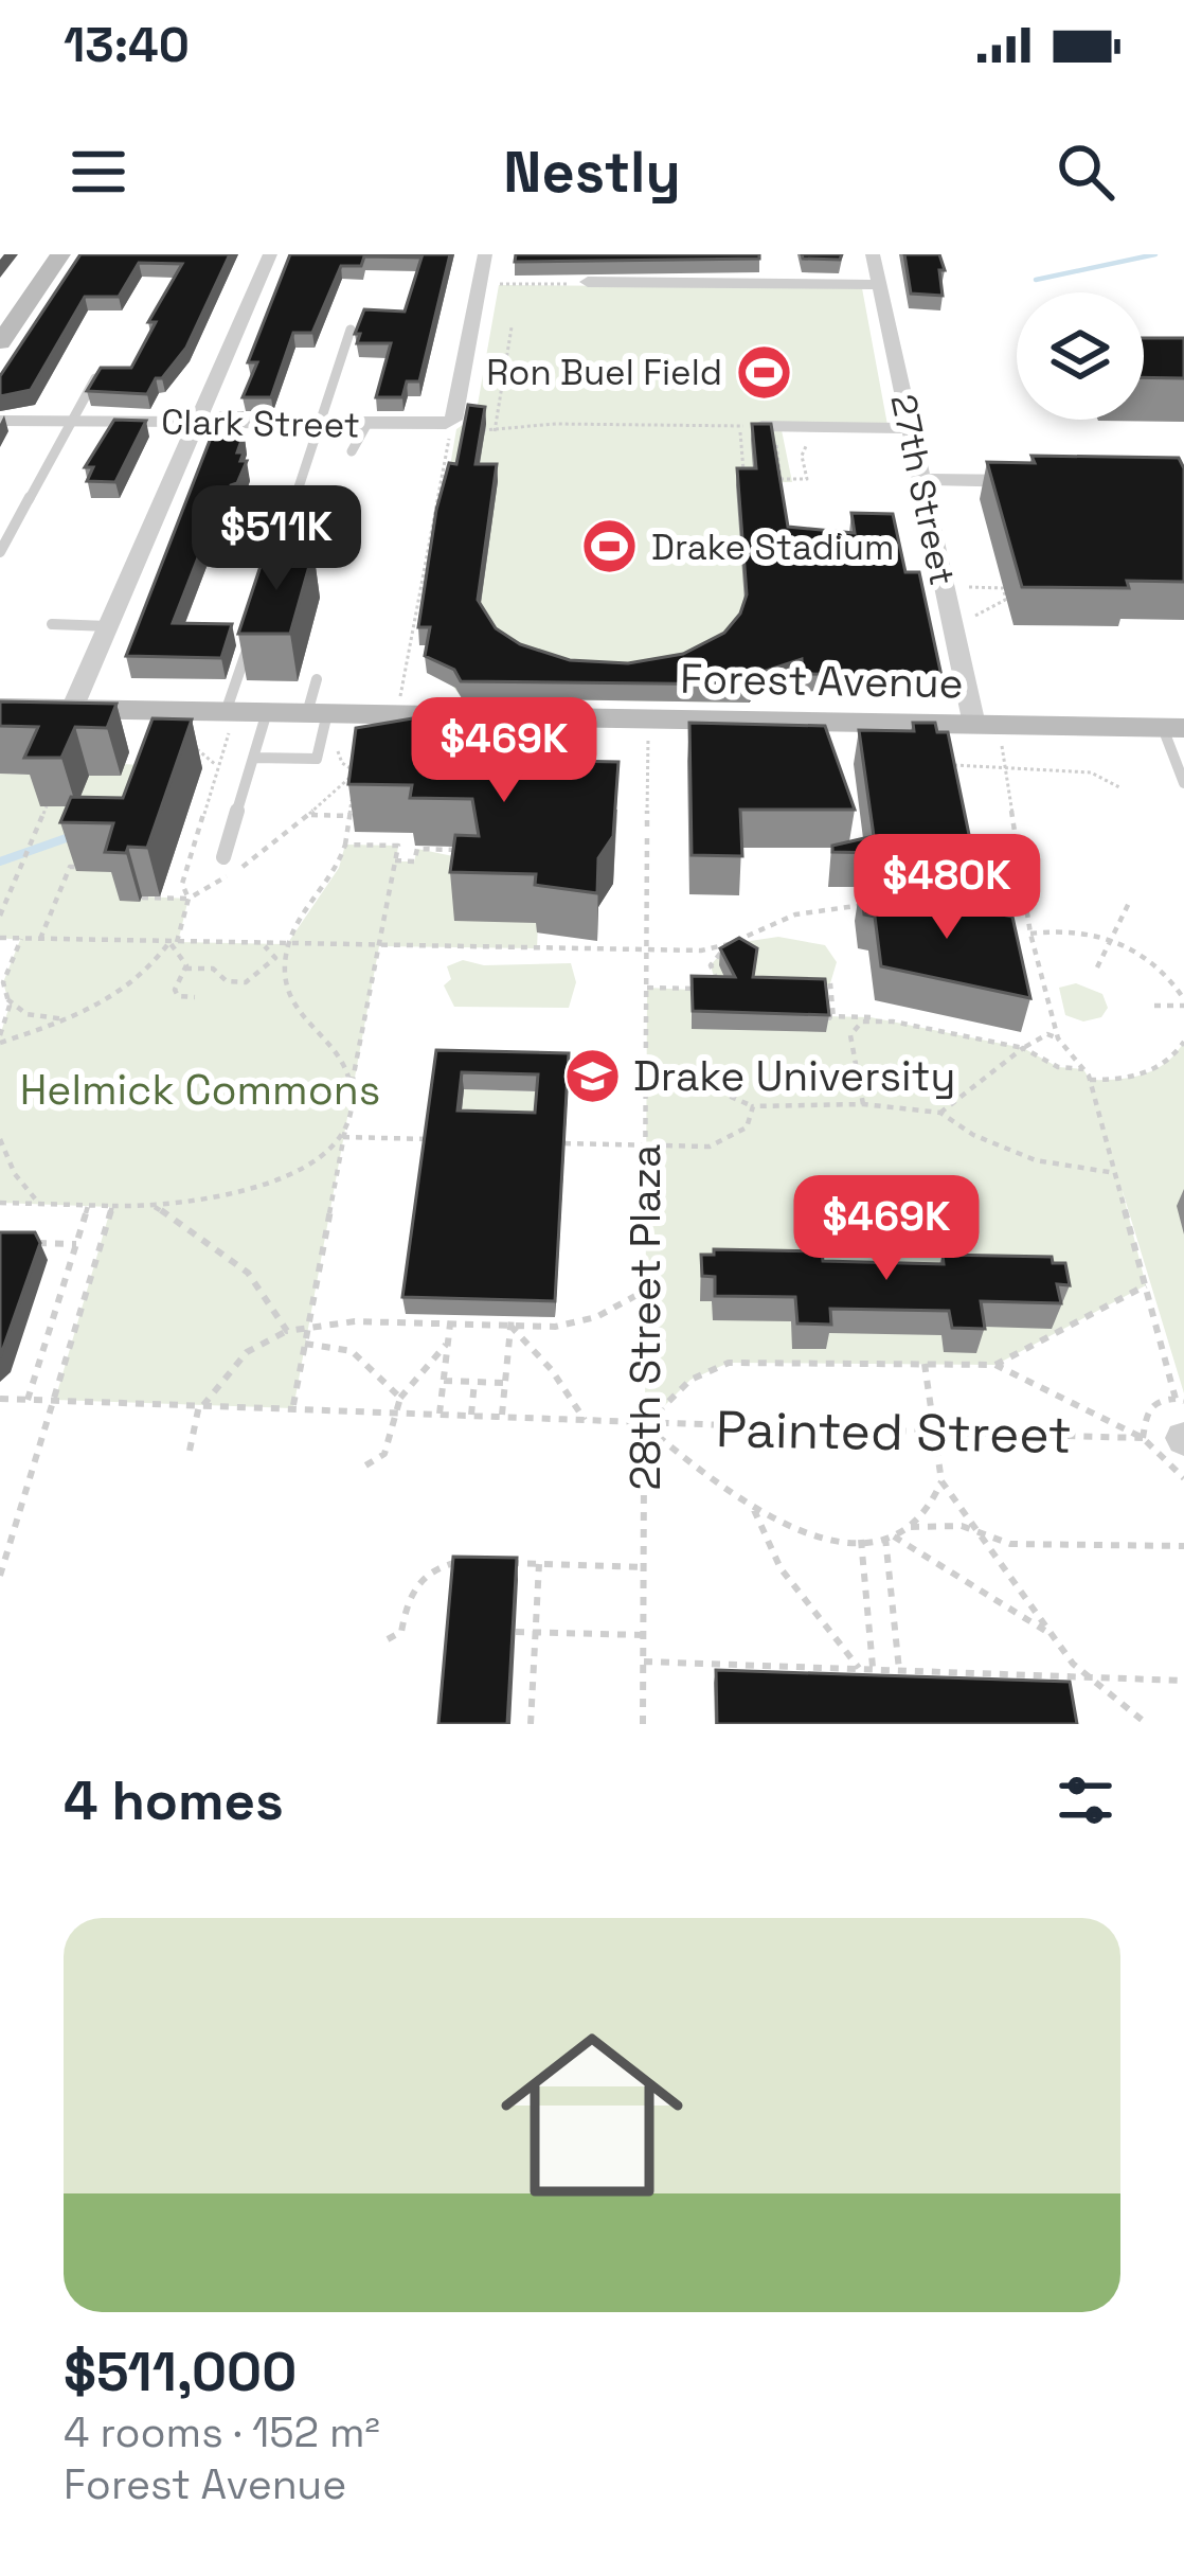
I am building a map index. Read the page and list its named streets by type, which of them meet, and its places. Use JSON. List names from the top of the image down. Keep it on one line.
{"streets":{"main road":["Forest Avenue"],"street":["Clark Street","27th Street"],"path":["28th Street Plaza","Painted Street"]},"crossings":[["27th Street","Forest Avenue"],["Forest Avenue","28th Street Plaza"],["28th Street Plaza","Painted Street"]],"parks":["Helmick Commons"],"places":{"sports":["Ron Buel Field","Drake Stadium"],"school or university":["Drake University"]},"page":{"status":"13:40","header":"Nestly","price":["$511K","$469K","$480K","$469K"],"heading":"4 homes","list":[{"name":"$511,000","note":"4 rooms · 152 m² · Forest Avenue"}]}}
